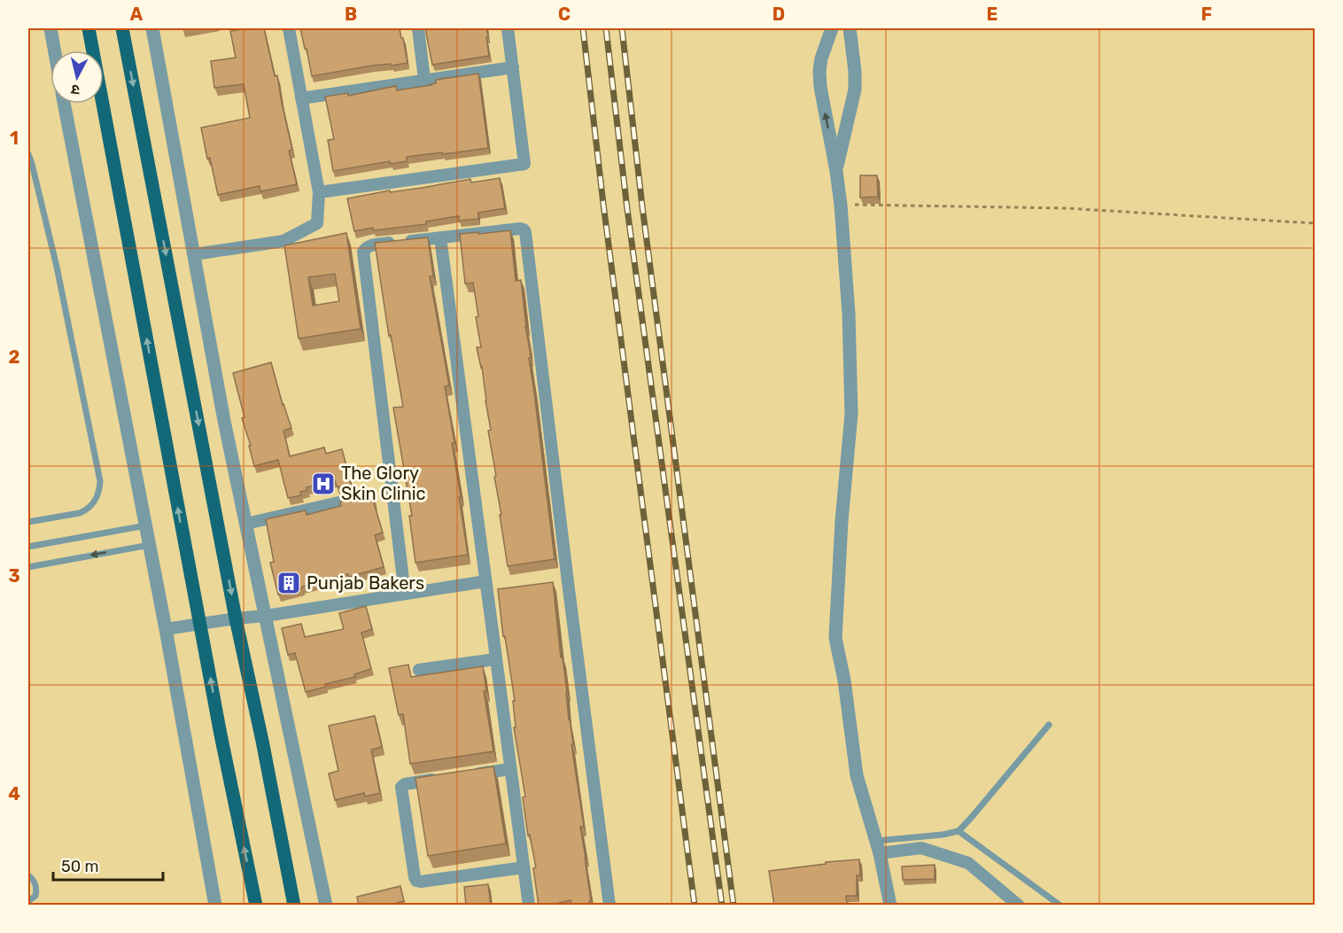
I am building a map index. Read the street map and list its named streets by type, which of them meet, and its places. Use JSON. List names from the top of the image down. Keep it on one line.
{"places":{"hospital":["The Glory Skin Clinic"],"building":["Punjab Bakers"]},"scale_bar":"50 m","north":"bottom","grid":{"columns":["A","B","C","D","E","F"],"rows":["1","2","3","4"]}}
